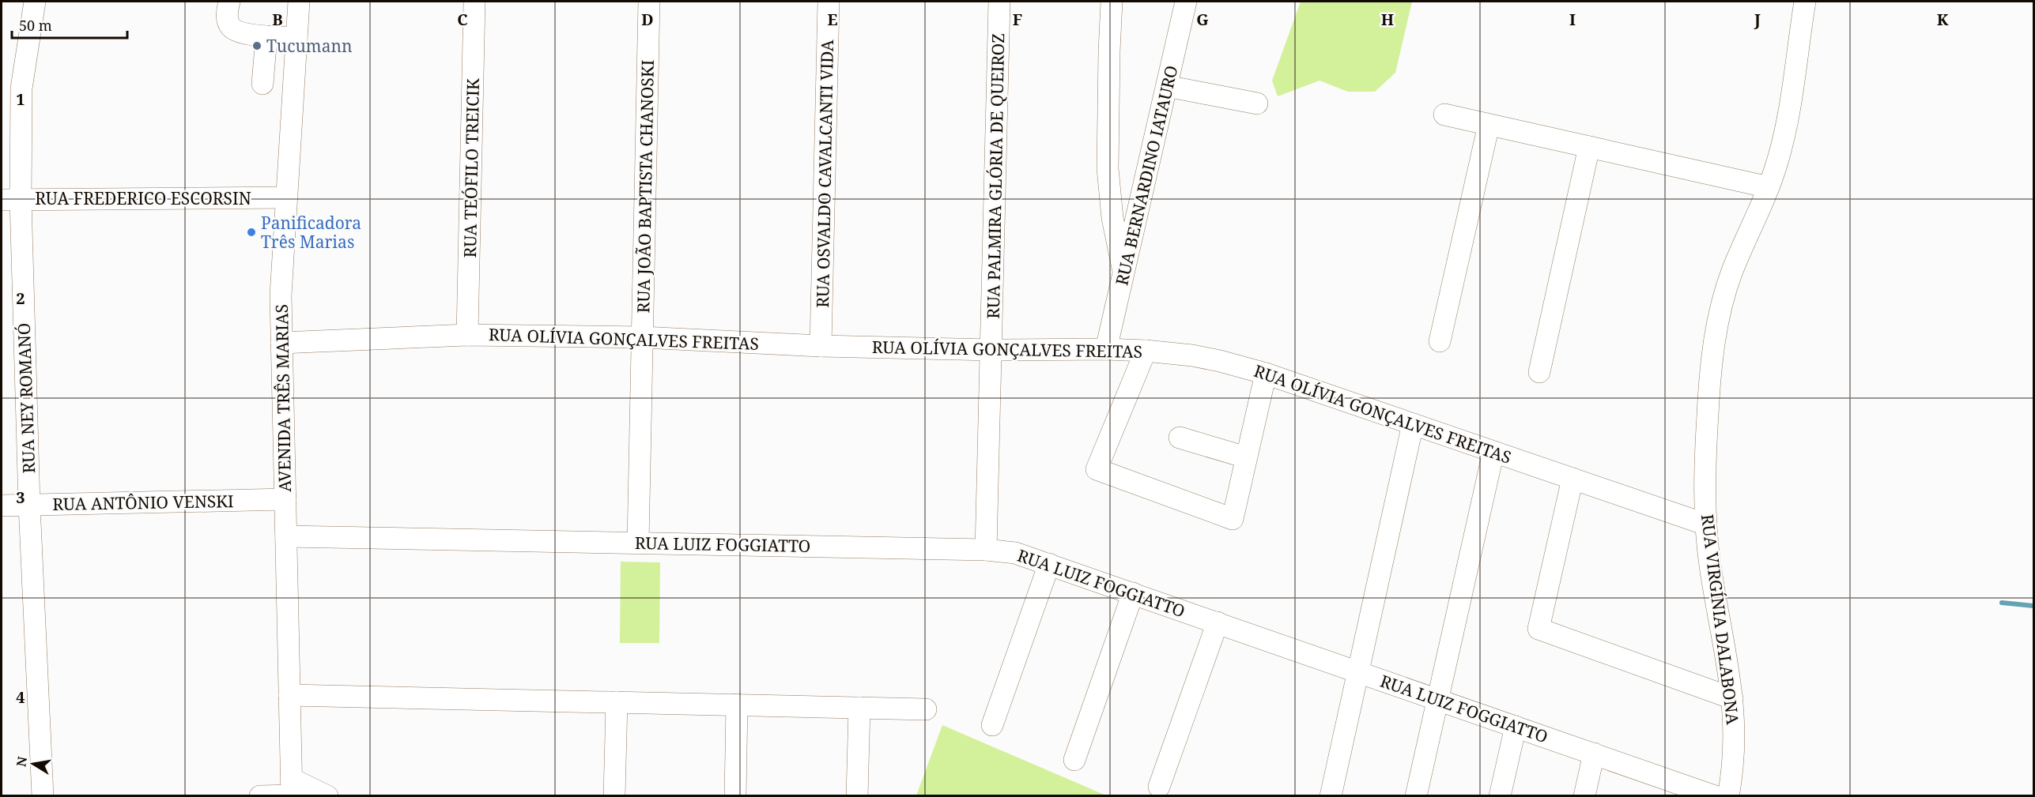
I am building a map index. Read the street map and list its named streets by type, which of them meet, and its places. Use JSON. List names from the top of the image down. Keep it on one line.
{"streets":{"street":["RUA TEÓFILO TREICIK","RUA OSVALDO CAVALCANTI VIDA","RUA BERNARDINO IATAURO","RUA PALMIRA GLÓRIA DE QUEIROZ","RUA JOÃO BAPTISTA CHANOSKI","RUA FREDERICO ESCORSIN","RUA OLÍVIA GONÇALVES FREITAS","RUA NEY ROMANÓ","AVENIDA TRÊS MARIAS","RUA ANTÔNIO VENSKI","RUA LUIZ FOGGIATTO","RUA VIRGÍNIA DALABONA"]},"crossings":[["RUA TEÓFILO TREICIK","RUA OLÍVIA GONÇALVES FREITAS"],["RUA OSVALDO CAVALCANTI VIDA","RUA OLÍVIA GONÇALVES FREITAS"],["RUA BERNARDINO IATAURO","RUA OLÍVIA GONÇALVES FREITAS"],["RUA PALMIRA GLÓRIA DE QUEIROZ","RUA OLÍVIA GONÇALVES FREITAS"],["RUA PALMIRA GLÓRIA DE QUEIROZ","RUA LUIZ FOGGIATTO"],["RUA JOÃO BAPTISTA CHANOSKI","RUA OLÍVIA GONÇALVES FREITAS"],["RUA JOÃO BAPTISTA CHANOSKI","RUA LUIZ FOGGIATTO"],["RUA FREDERICO ESCORSIN","RUA NEY ROMANÓ"],["RUA FREDERICO ESCORSIN","AVENIDA TRÊS MARIAS"],["RUA OLÍVIA GONÇALVES FREITAS","AVENIDA TRÊS MARIAS"],["RUA OLÍVIA GONÇALVES FREITAS","RUA VIRGÍNIA DALABONA"],["RUA NEY ROMANÓ","RUA ANTÔNIO VENSKI"],["AVENIDA TRÊS MARIAS","RUA ANTÔNIO VENSKI"],["AVENIDA TRÊS MARIAS","RUA LUIZ FOGGIATTO"]],"places":["Tucumann","Panificadora Três Marias"],"scale_bar":"50 m","north":"left","grid":{"columns":["B","C","D","E","F","G","H","I","J","K"],"rows":["1","2","3","4"]}}
